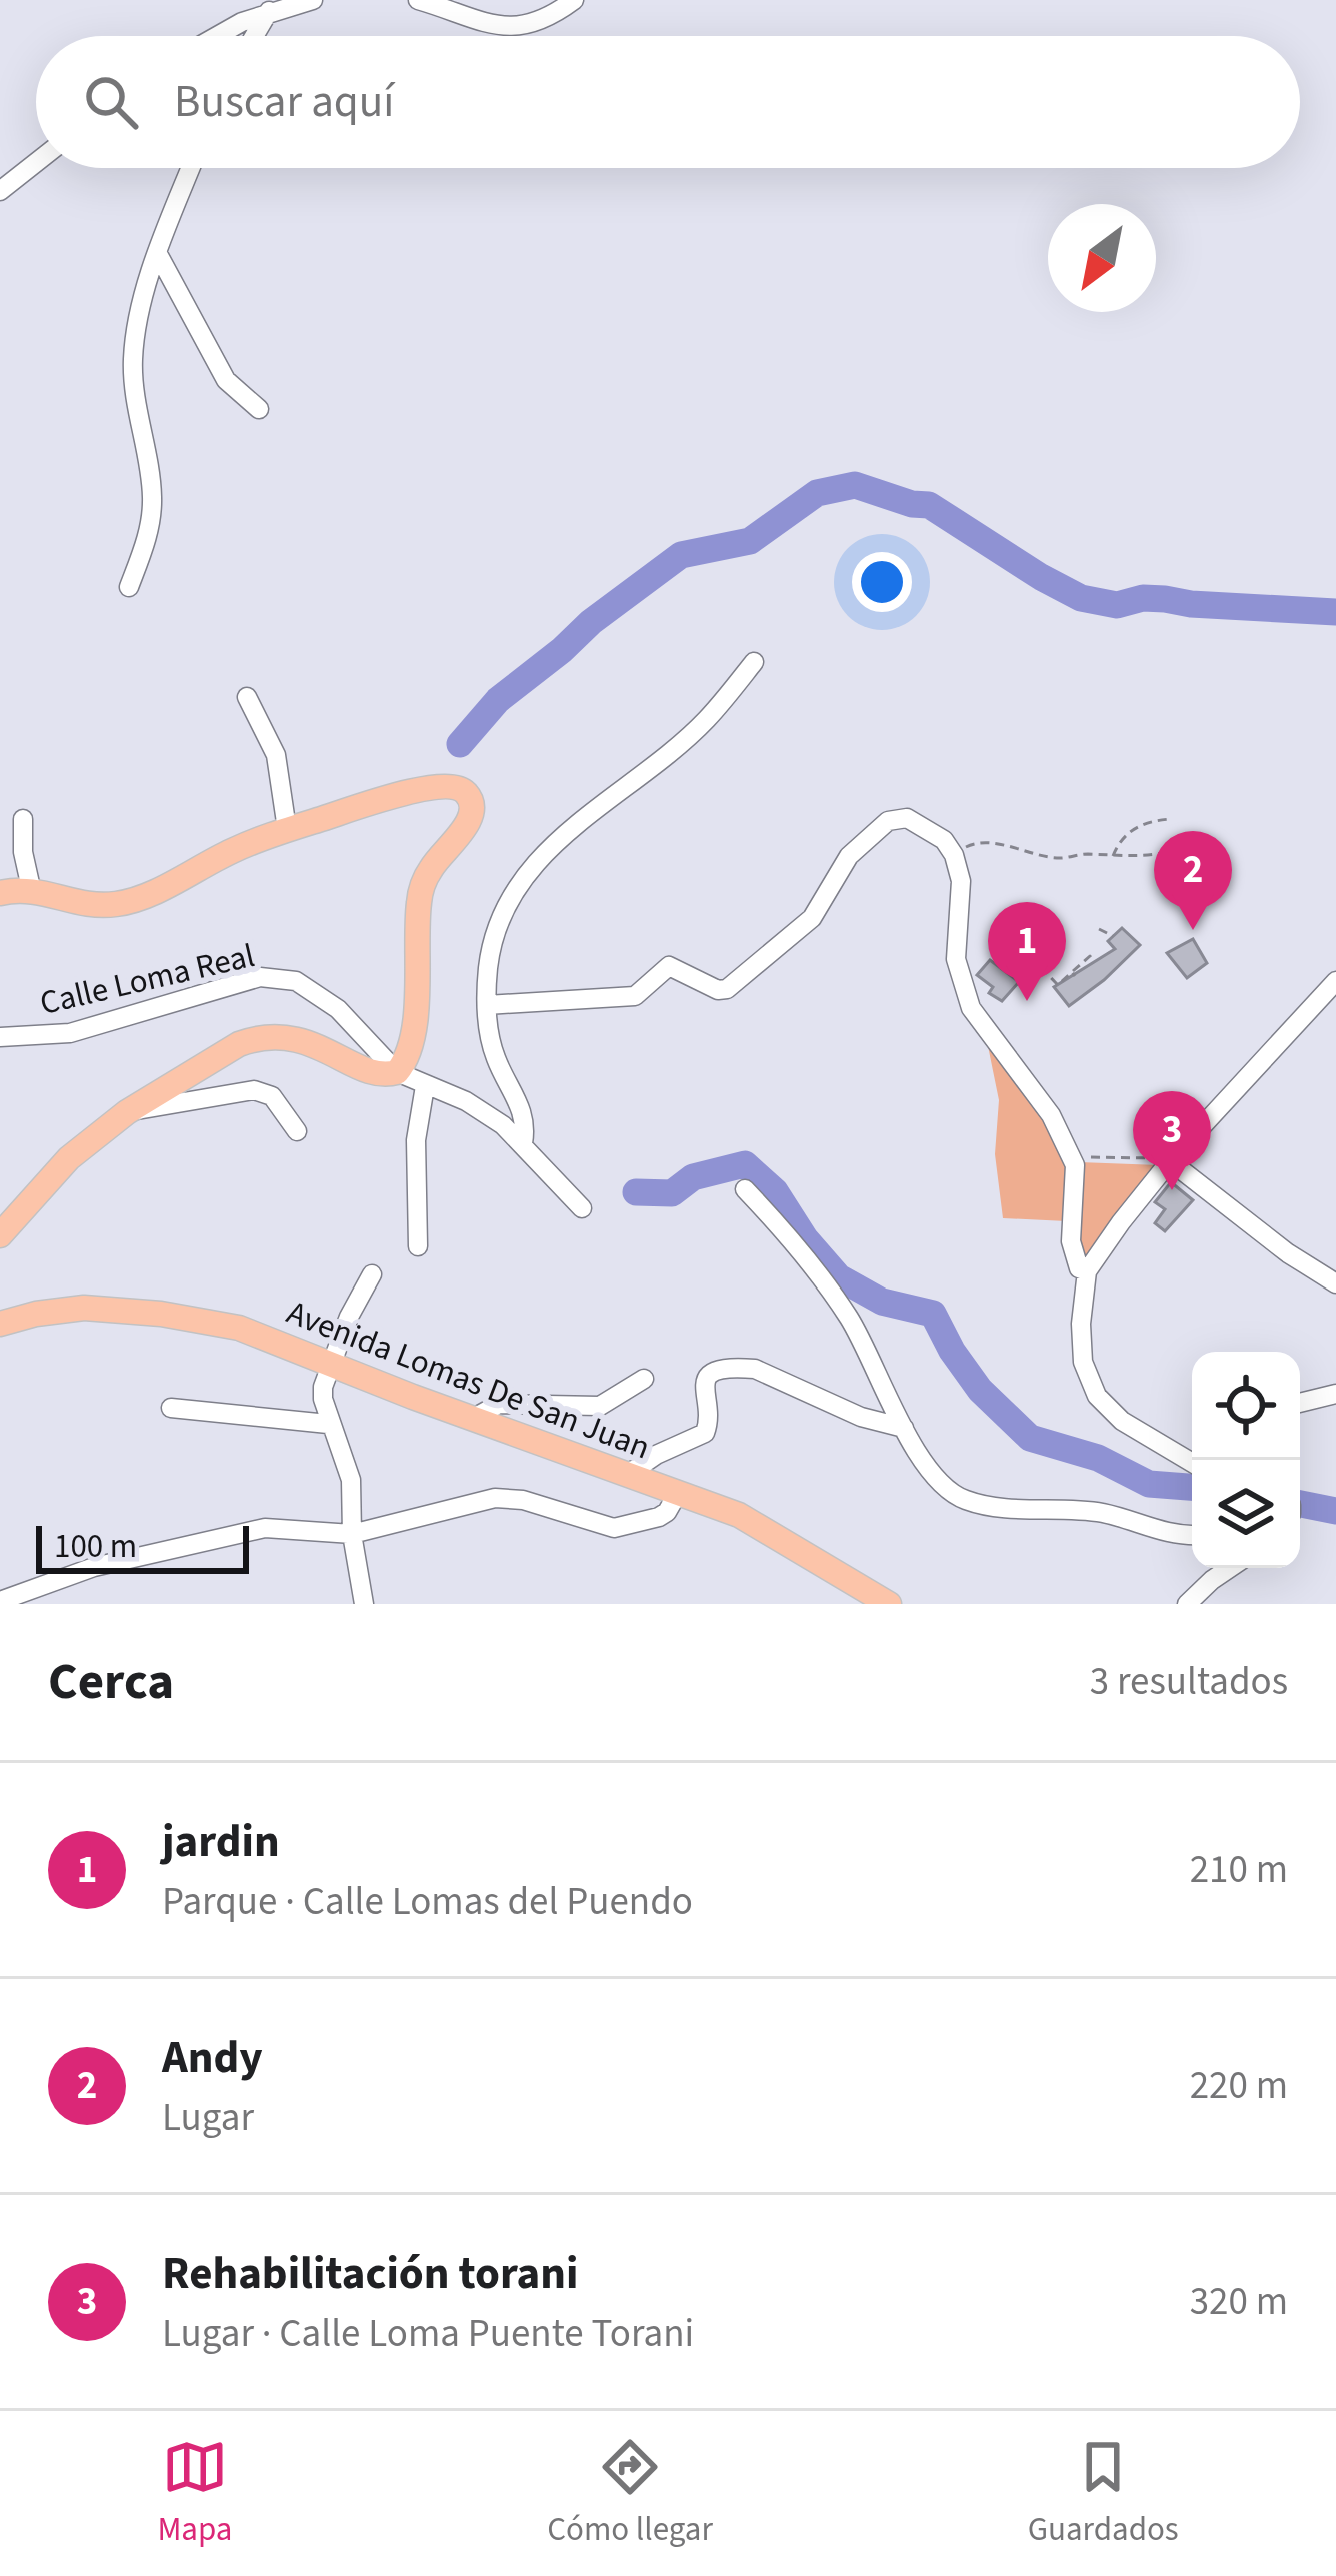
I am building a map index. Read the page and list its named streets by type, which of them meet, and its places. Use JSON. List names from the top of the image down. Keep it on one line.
{"streets":{"main road":["Avenida Lomas De San Juan"],"street":["Calle Loma Real"]},"scale_bar":"100 m","north":"bottom left","page":{"search":"Buscar aquí","pins":["2","1","3"],"scale":"100 m","heading":["Cerca","3 resultados"],"list":[{"mark":"1","name":"jardin","note":"Parque · Calle Lomas del Puendo","value":"210 m"},{"mark":"2","name":"Andy","note":"Lugar","value":"220 m"},{"mark":"3","name":"Rehabilitación torani","note":"Lugar · Calle Loma Puente Torani","value":"320 m"}],"nav":["Mapa","Cómo llegar","Guardados"]}}
